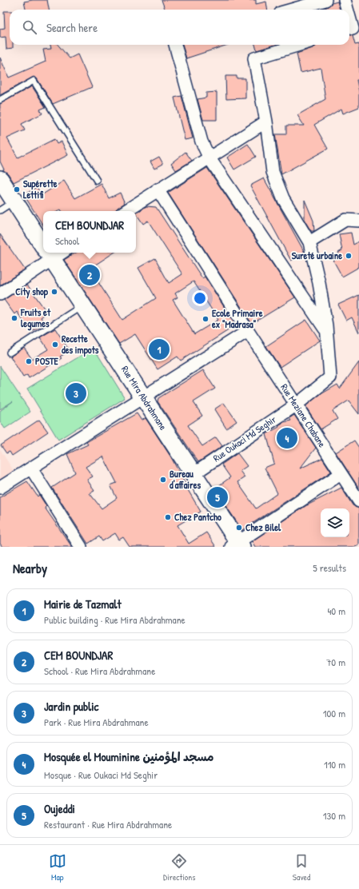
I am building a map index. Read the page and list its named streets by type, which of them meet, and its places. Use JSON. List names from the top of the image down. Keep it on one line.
{"streets":{"main road":["Rue Mira Abdrahmane"],"street":["Rue Meziane Chabane","Rue Oukaci Md Seghir"]},"crossings":[["Rue Mira Abdrahmane","Rue Oukaci Md Seghir"],["Rue Meziane Chabane","Rue Oukaci Md Seghir"]],"places":["Supérette Lettifi","Sureté urbaine","City shop","Fruits et legumes","Ecole Primaire ex \"Madrasa\"","Recette des impots","POSTE","Bureau d'affaires","Chez Pantcho","Chez Bilel"],"page":{"search":"Search here","popup":["CEM BOUNDJAR","School"],"pins":["2","1","3","4","5"],"heading":["Nearby","5 results"],"list":[{"mark":"1","name":"Mairie de Tazmalt","note":"Public building · Rue Mira Abdrahmane","value":"40 m"},{"mark":"2","name":"CEM BOUNDJAR","note":"School · Rue Mira Abdrahmane","value":"70 m"},{"mark":"3","name":"Jardin public","note":"Park · Rue Mira Abdrahmane","value":"100 m"},{"mark":"4","name":"Mosquée el Mouminine مسجد المؤمنين","note":"Mosque · Rue Oukaci Md Seghir","value":"110 m"},{"mark":"5","name":"Oujeddi","note":"Restaurant · Rue Mira Abdrahmane","value":"130 m"}],"nav":["Map","Directions","Saved"]}}
